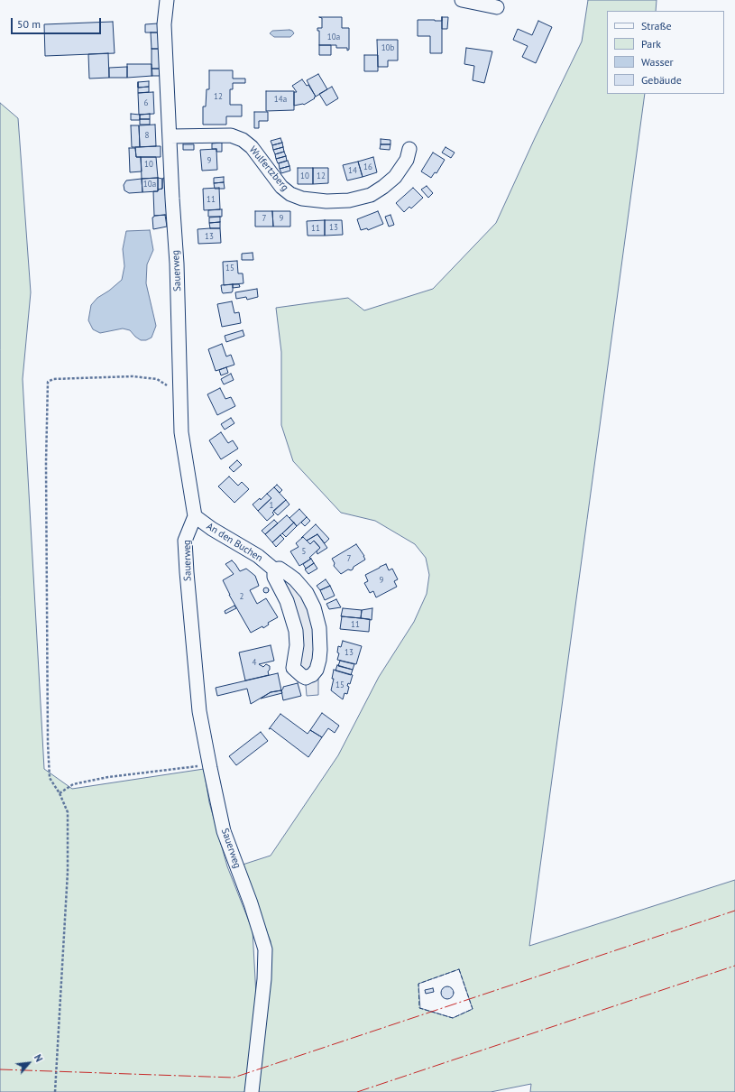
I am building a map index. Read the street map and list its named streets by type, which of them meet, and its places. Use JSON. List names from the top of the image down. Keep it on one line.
{"streets":{"street":["Wulfertzberg","Sauerweg","An den Buchen"]},"crossings":[["Wulfertzberg","Sauerweg"],["Sauerweg","An den Buchen"]],"house_numbers":["10a","10b","12","14a","6","8","9","10","16","14","10","12","10a","11","7","9","13","11","13","15","1","5","7","9","2","11","13","4","15"],"legend":["Straße","Park","Wasser","Gebäude"],"scale_bar":"50 m","north":"top right"}
